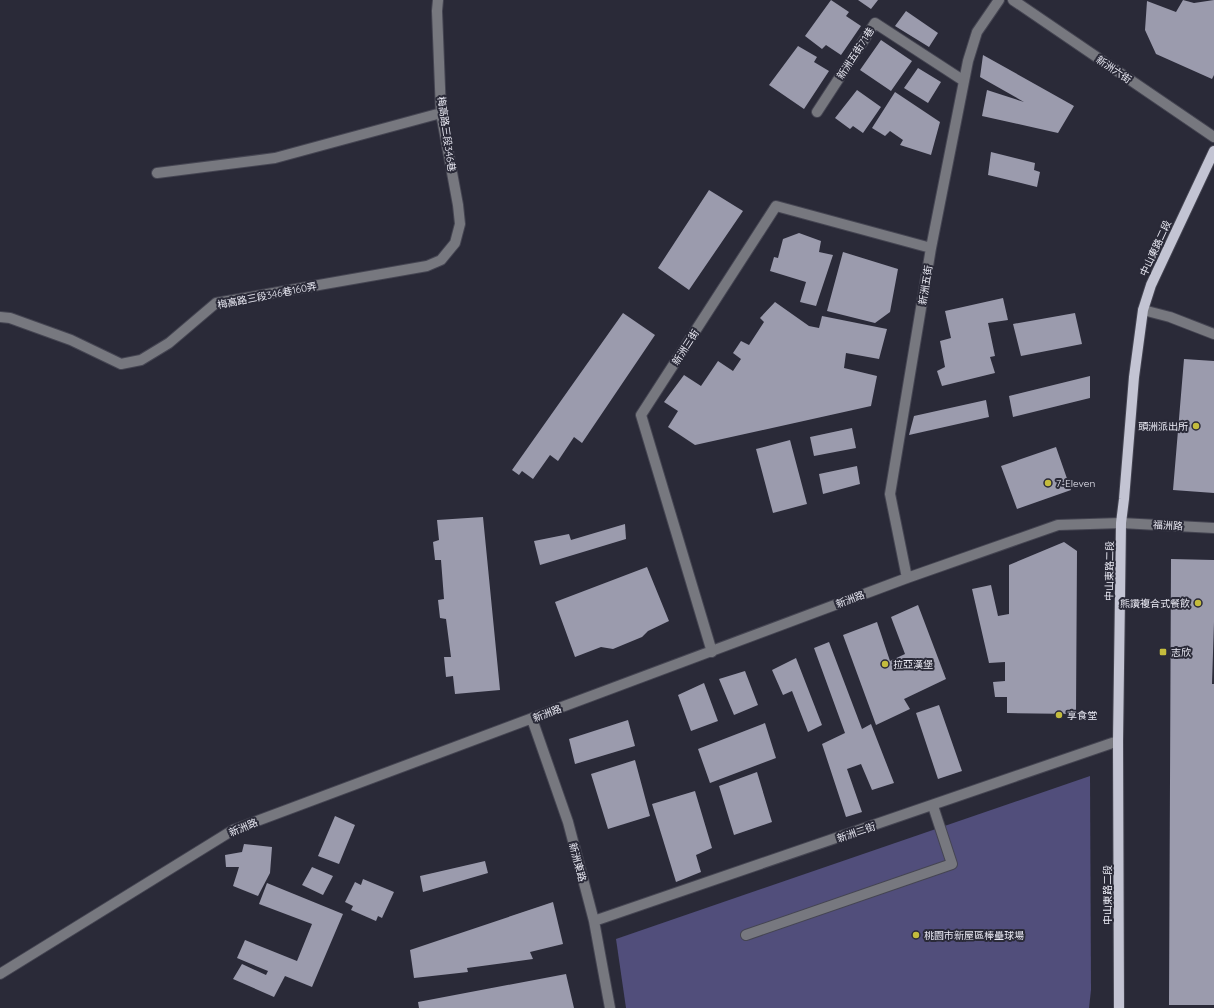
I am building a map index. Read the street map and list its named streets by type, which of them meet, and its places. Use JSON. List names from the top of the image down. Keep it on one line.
{"streets":{"main road":["中山東路二段"],"street":["新洲五街71巷","新洲六街","梅高路三段346巷","新洲五街","梅高路三段346巷160弄","新洲三街","福洲路","新洲路","新洲二街","新洲東路"]},"crossings":[["新洲五街71巷","新洲五街"],["梅高路三段346巷","梅高路三段346巷160弄"],["中山東路二段","福洲路"],["中山東路二段","新洲路"],["中山東路二段","新洲二街"],["新洲五街","新洲三街"],["新洲五街","新洲路"],["新洲三街","新洲路"],["福洲路","新洲路"],["新洲路","新洲東路"],["新洲二街","新洲東路"]],"places":{"other":["頭洲派出所","7-Eleven","熊讚複合式餐飲","拉亞漢堡","享食堂","桃園市新屋區棒壘球場"],"transit":["志欣"]}}
